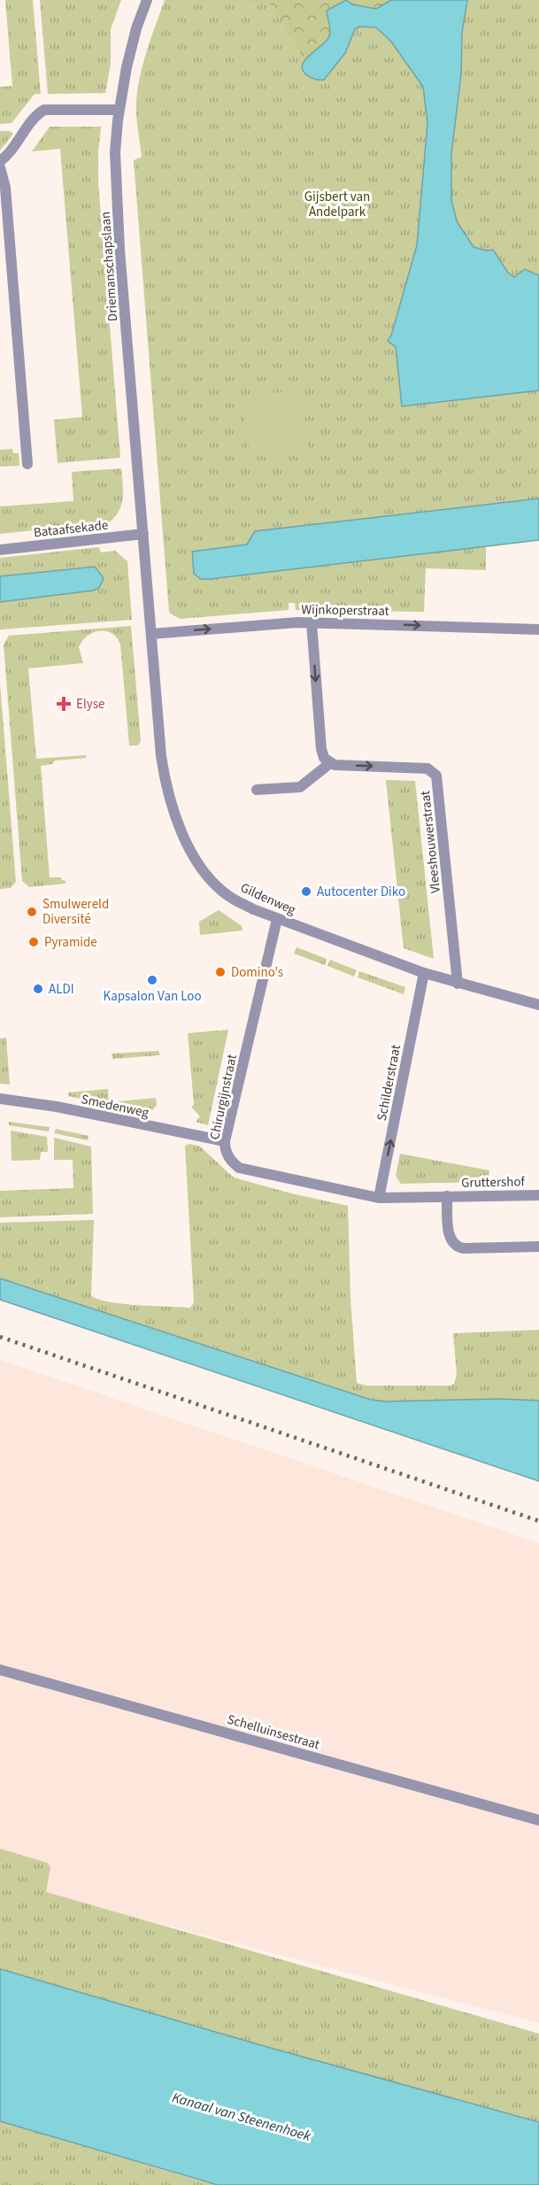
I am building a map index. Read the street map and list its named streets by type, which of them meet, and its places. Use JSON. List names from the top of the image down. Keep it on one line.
{"streets":{"street":["Driemanschapslaan","Bataafsekade","Wijnkoperstraat","Vleeshouwerstraat","Gildenweg","Schilderstraat","Chirurgijnstraat","Smedenweg","Gruttershof","Schelluinsestraat"]},"crossings":[["Driemanschapslaan","Bataafsekade"],["Driemanschapslaan","Gildenweg"],["Bataafsekade","Gildenweg"],["Wijnkoperstraat","Gildenweg"],["Vleeshouwerstraat","Gildenweg"],["Gildenweg","Schilderstraat"],["Gildenweg","Chirurgijnstraat"],["Schilderstraat","Chirurgijnstraat"],["Schilderstraat","Gruttershof"],["Chirurgijnstraat","Smedenweg"],["Chirurgijnstraat","Gruttershof"]],"one_way":["Wijnkoperstraat","Vleeshouwerstraat","Schilderstraat"],"water":["Kanaal van Steenenhoek"],"parks":["Gijsbert van Andelpark"],"places":{"health":["Elyse"],"other":["Autocenter Diko","Smulwereld Diversité","Pyramide","Domino's","Kapsalon Van Loo","ALDI"]}}
